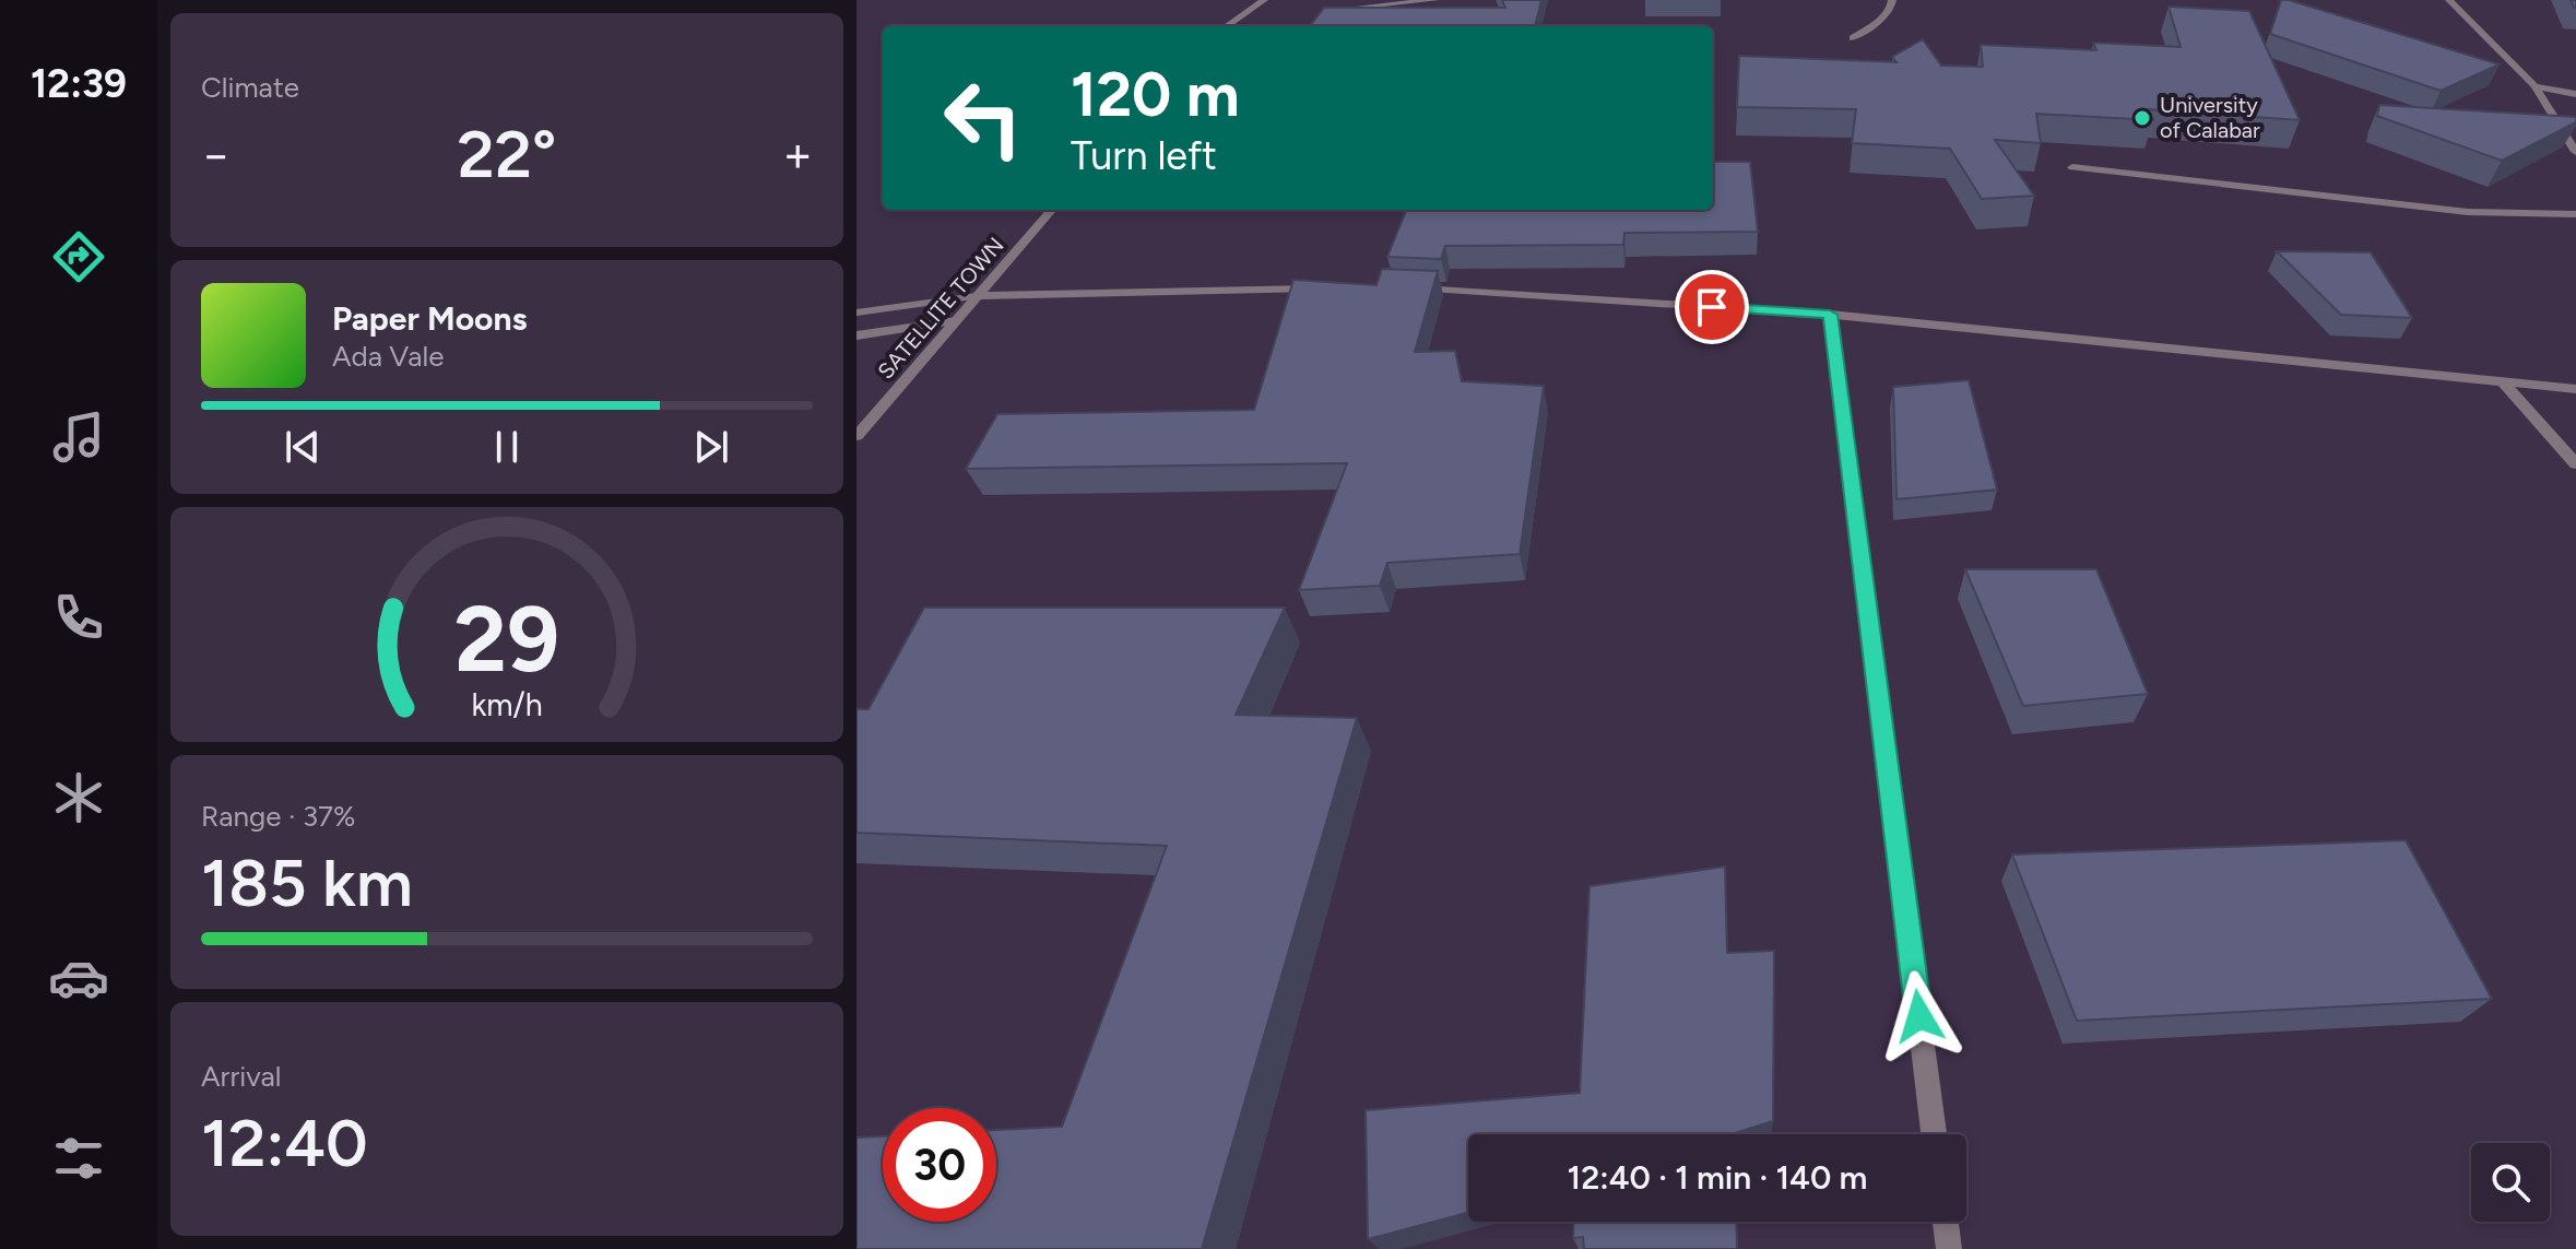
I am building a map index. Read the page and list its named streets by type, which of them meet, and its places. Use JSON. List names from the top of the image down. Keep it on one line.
{"streets":{"street":["SATELLITE TOWN"]},"places":["University of Calabar"],"page":{"tabs":"12:39","tile":["Climate",["Range · 37%","185 km"],["Arrival","12:40"]],"turn":["120 m","Turn left"],"heat":["−","22°","+"],"song":["Paper Moons","Ada Vale"],"limit":"30","trip":"12:40 · 1 min · 140 m","gauge":["29","km/h"]}}
